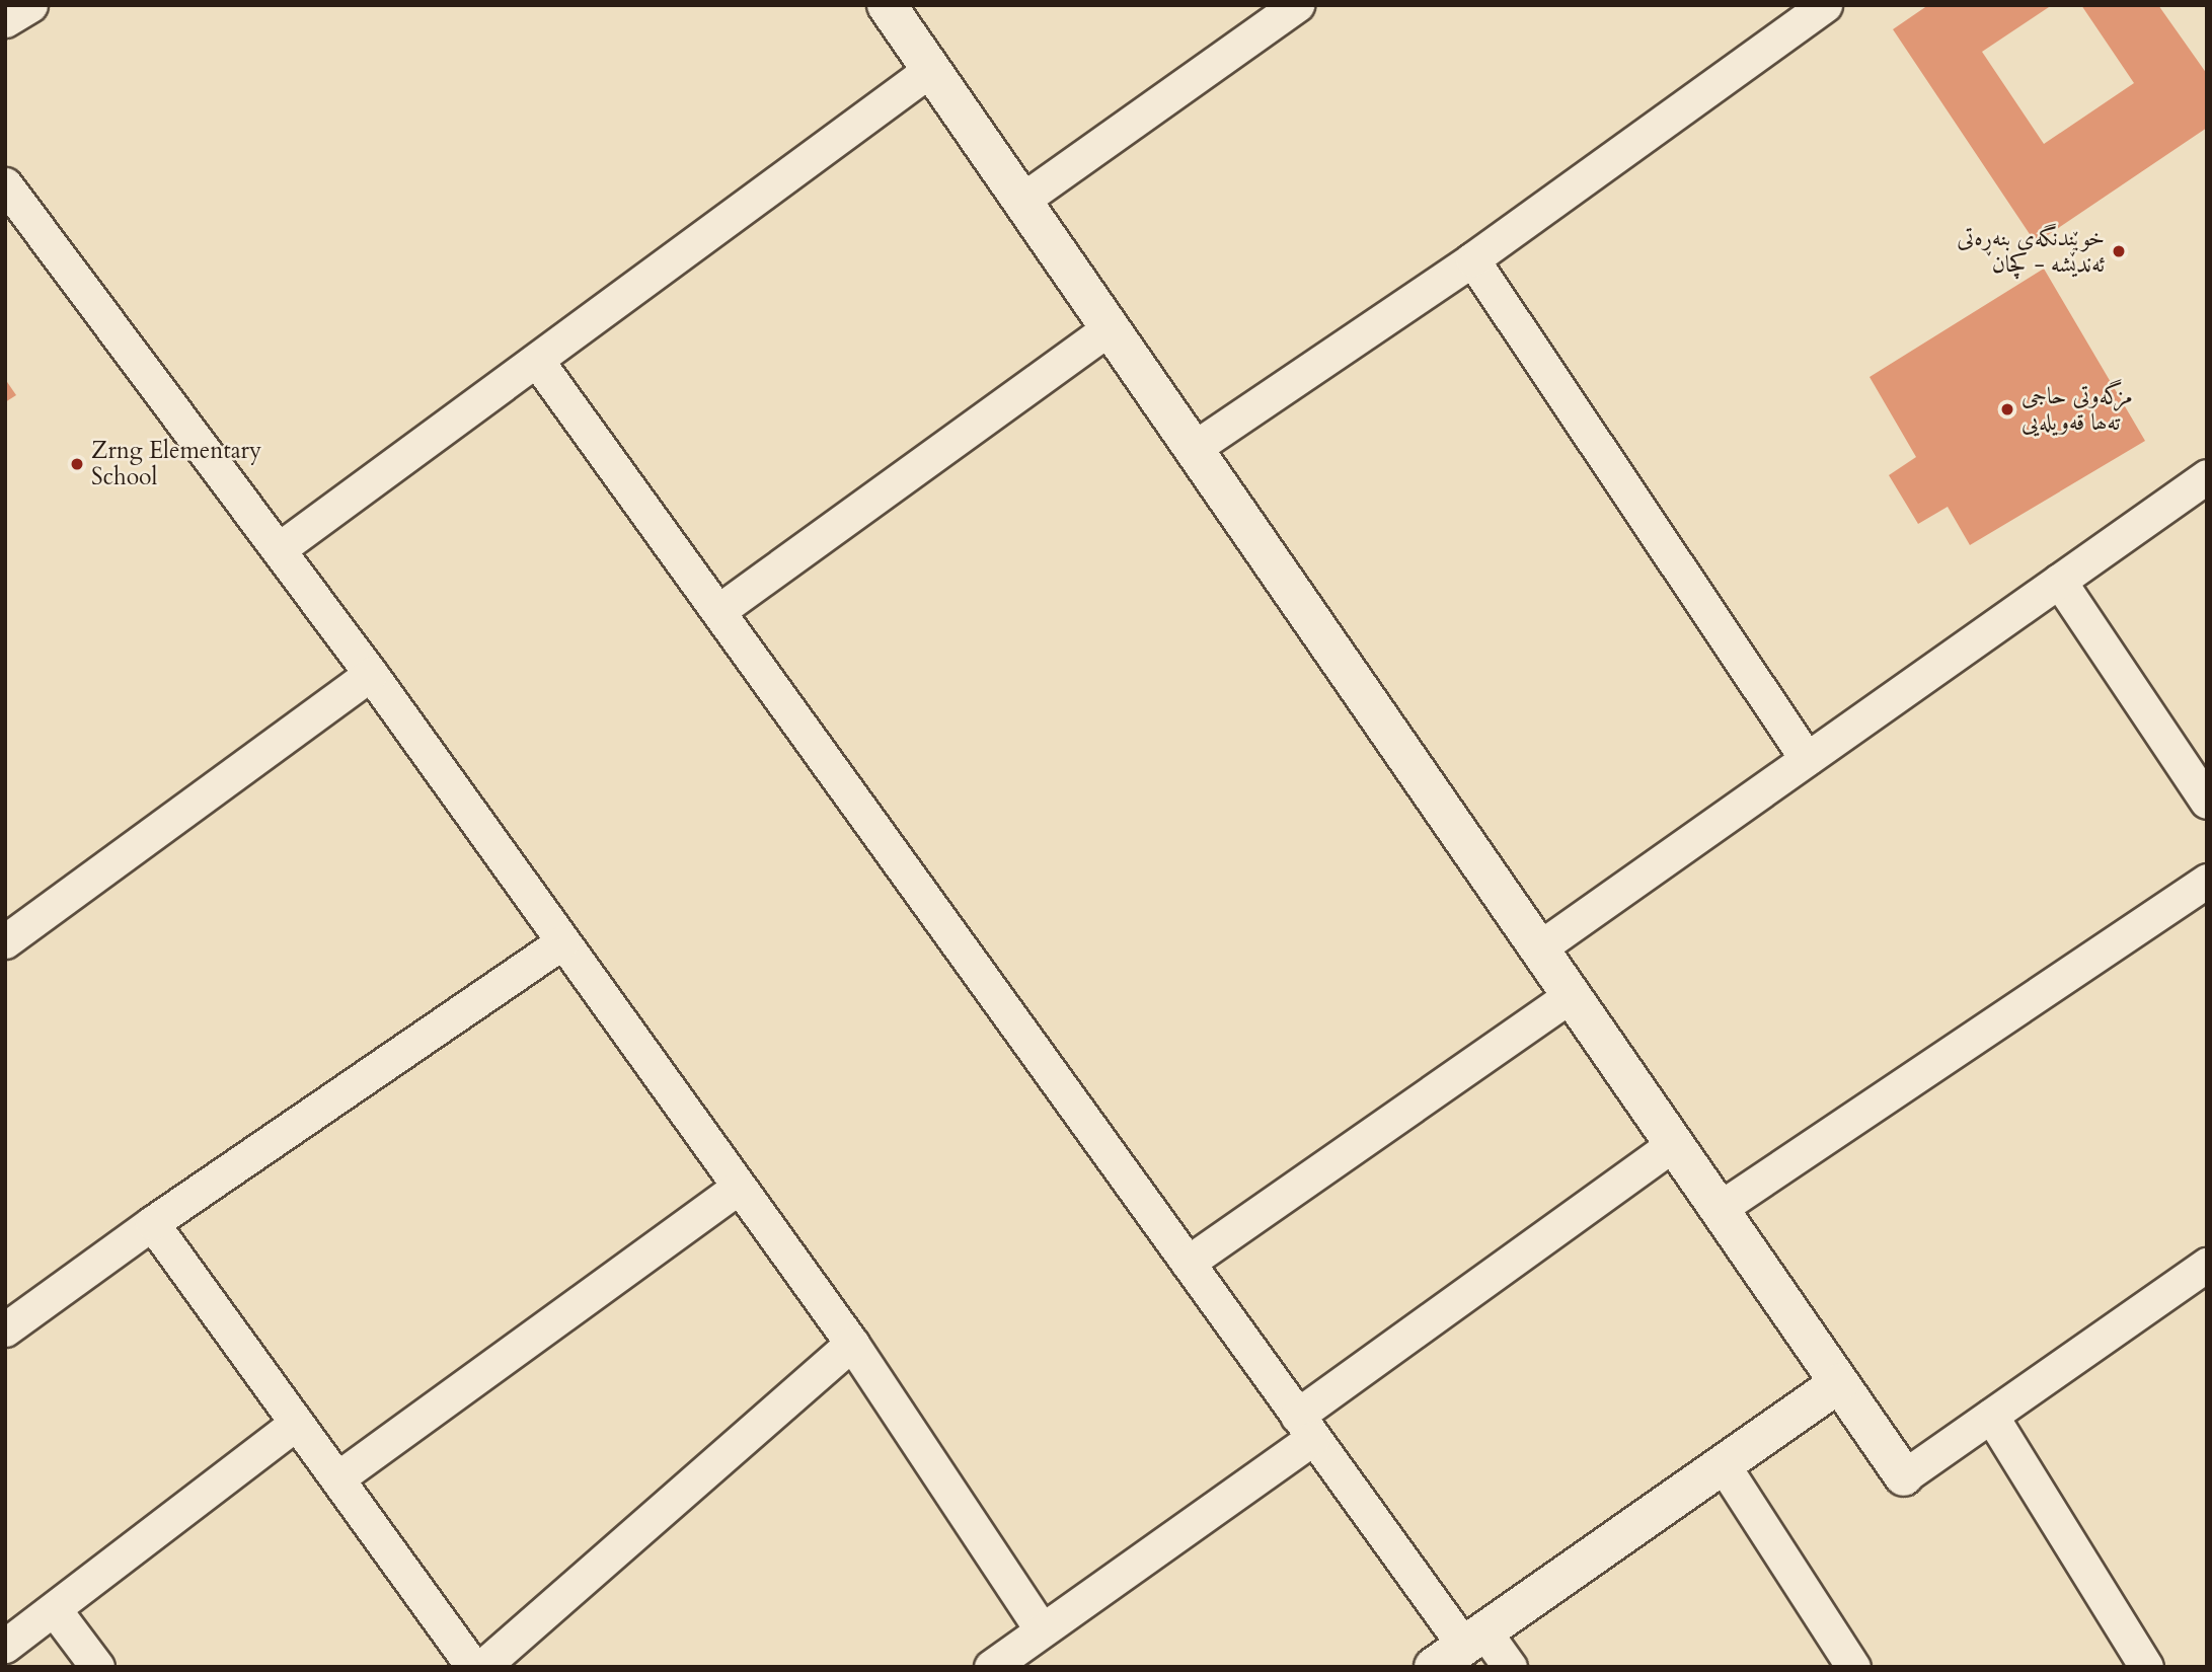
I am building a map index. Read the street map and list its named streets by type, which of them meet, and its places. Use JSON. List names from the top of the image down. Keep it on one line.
{"places":["خوێندنگەی بنەڕەتی ئەندێشە - کچان","مزگەوتی حاجی تەھا قەویلەیی","Zrng Elementary School"]}
